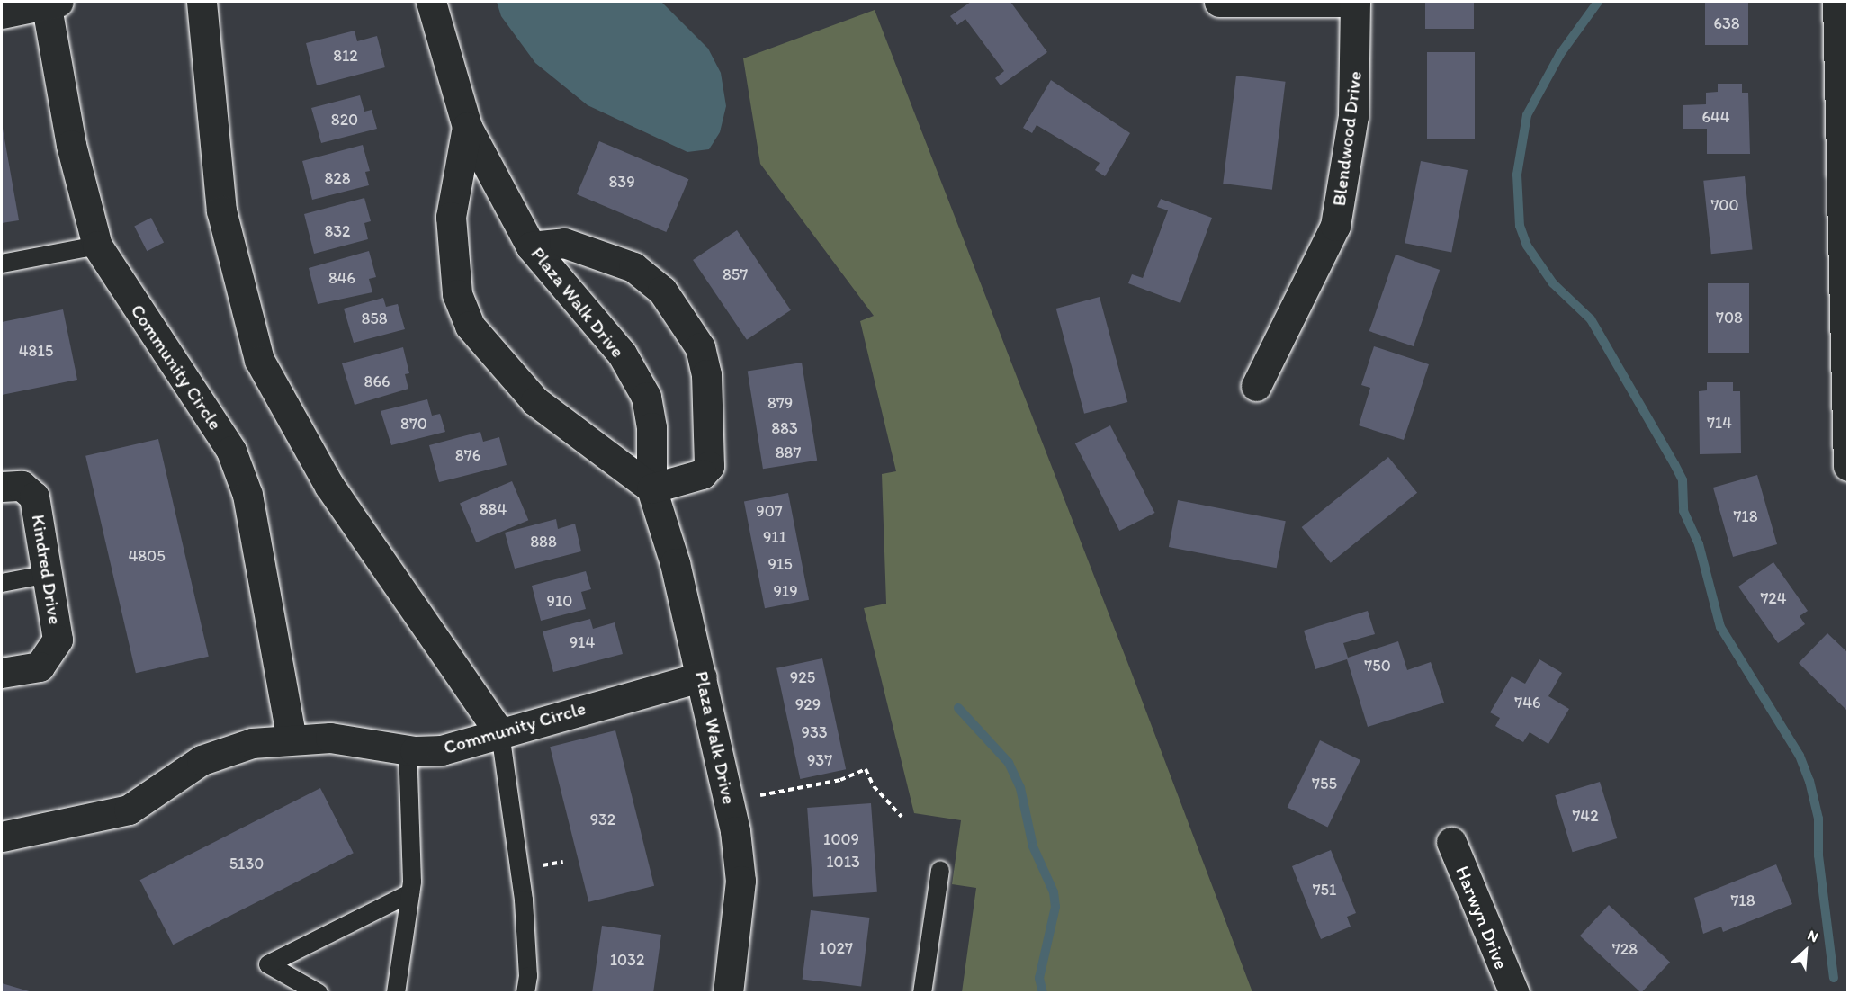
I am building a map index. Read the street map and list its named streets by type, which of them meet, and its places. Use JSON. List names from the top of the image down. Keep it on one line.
{"streets":{"street":["Blendwood Drive","Plaza Walk Drive","Community Circle","Kindred Drive","Harwyn Drive"]},"crossings":[["Plaza Walk Drive","Community Circle"]],"house_numbers":["638","812","644","820","828","839","700","832","857","846","708","858","4815","866","879","714","870","883","887","876","884","907","718","911","888","4805","915","919","724","910","914","750","925","746","929","933","937","755","742","932","1009","1013","5130","751","718","1027","728","1032"],"north":"top right"}
